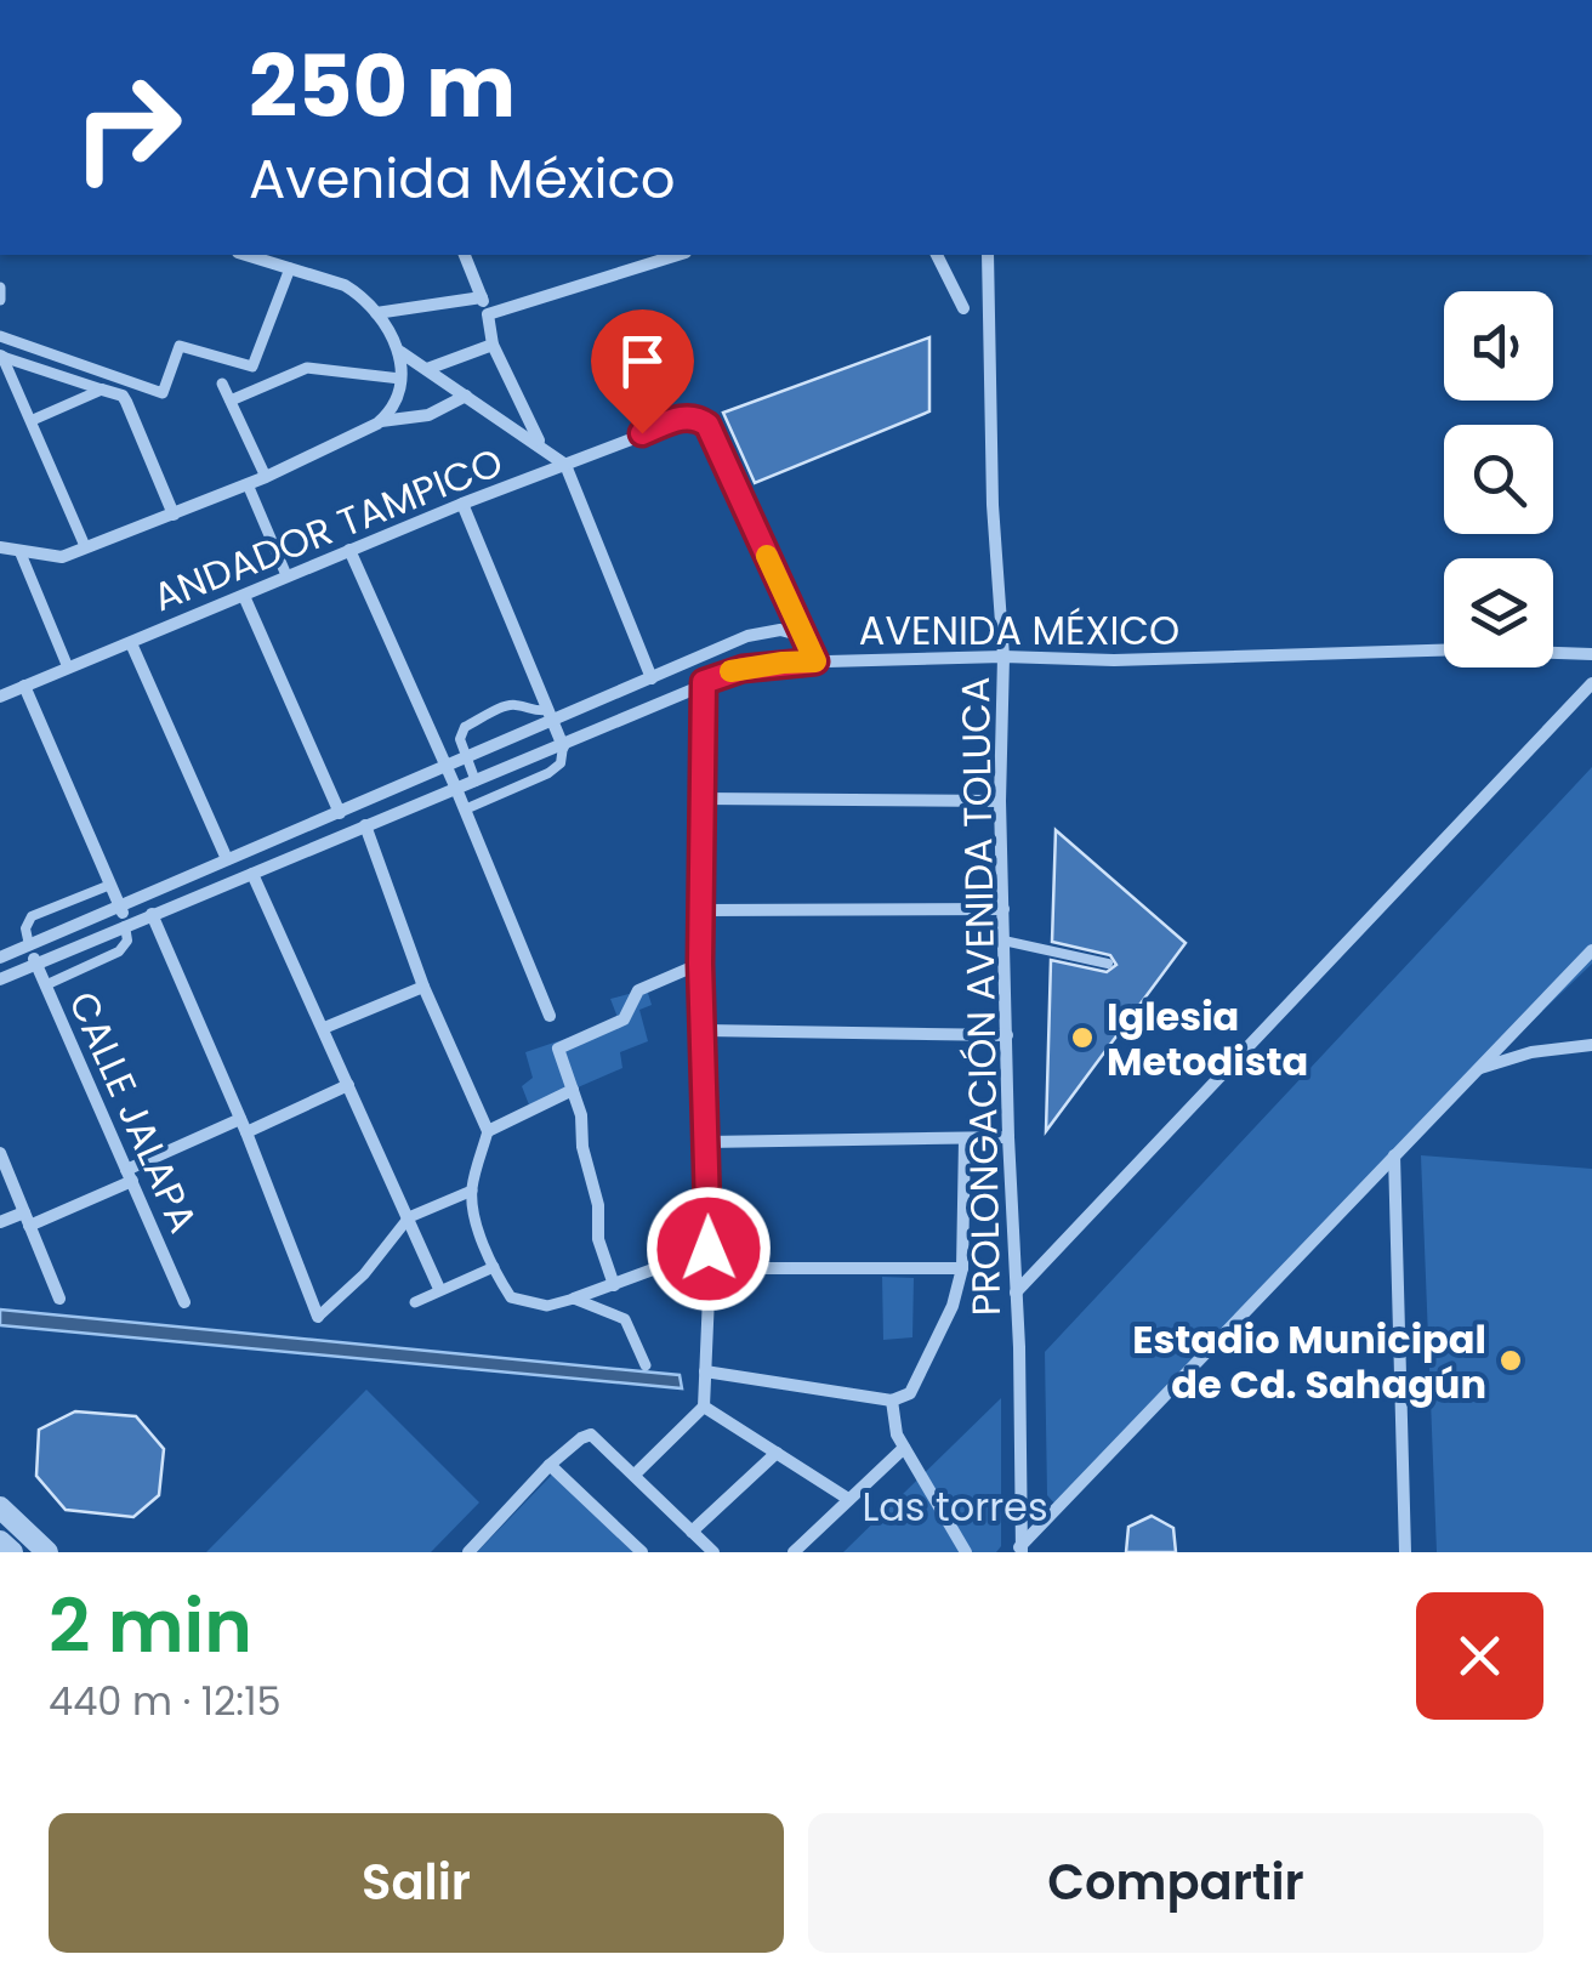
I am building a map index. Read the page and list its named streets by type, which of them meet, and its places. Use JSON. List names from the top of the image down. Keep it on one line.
{"streets":{"street":["ANDADOR TAMPICO","AVENIDA MÉXICO","PROLONGACIÓN AVENIDA TOLUCA","CALLE JALAPA"]},"crossings":[["ANDADOR TAMPICO","AVENIDA MÉXICO"],["AVENIDA MÉXICO","PROLONGACIÓN AVENIDA TOLUCA"],["AVENIDA MÉXICO","CALLE JALAPA"]],"parks":["Las torres"],"places":["Iglesia Metodista","Estadio Municipal de Cd. Sahagún"],"page":{"turn":["250 m","Avenida México"],"heading":["2 min","440 m · 12:15"],"buttons":["Salir","Compartir"]}}
